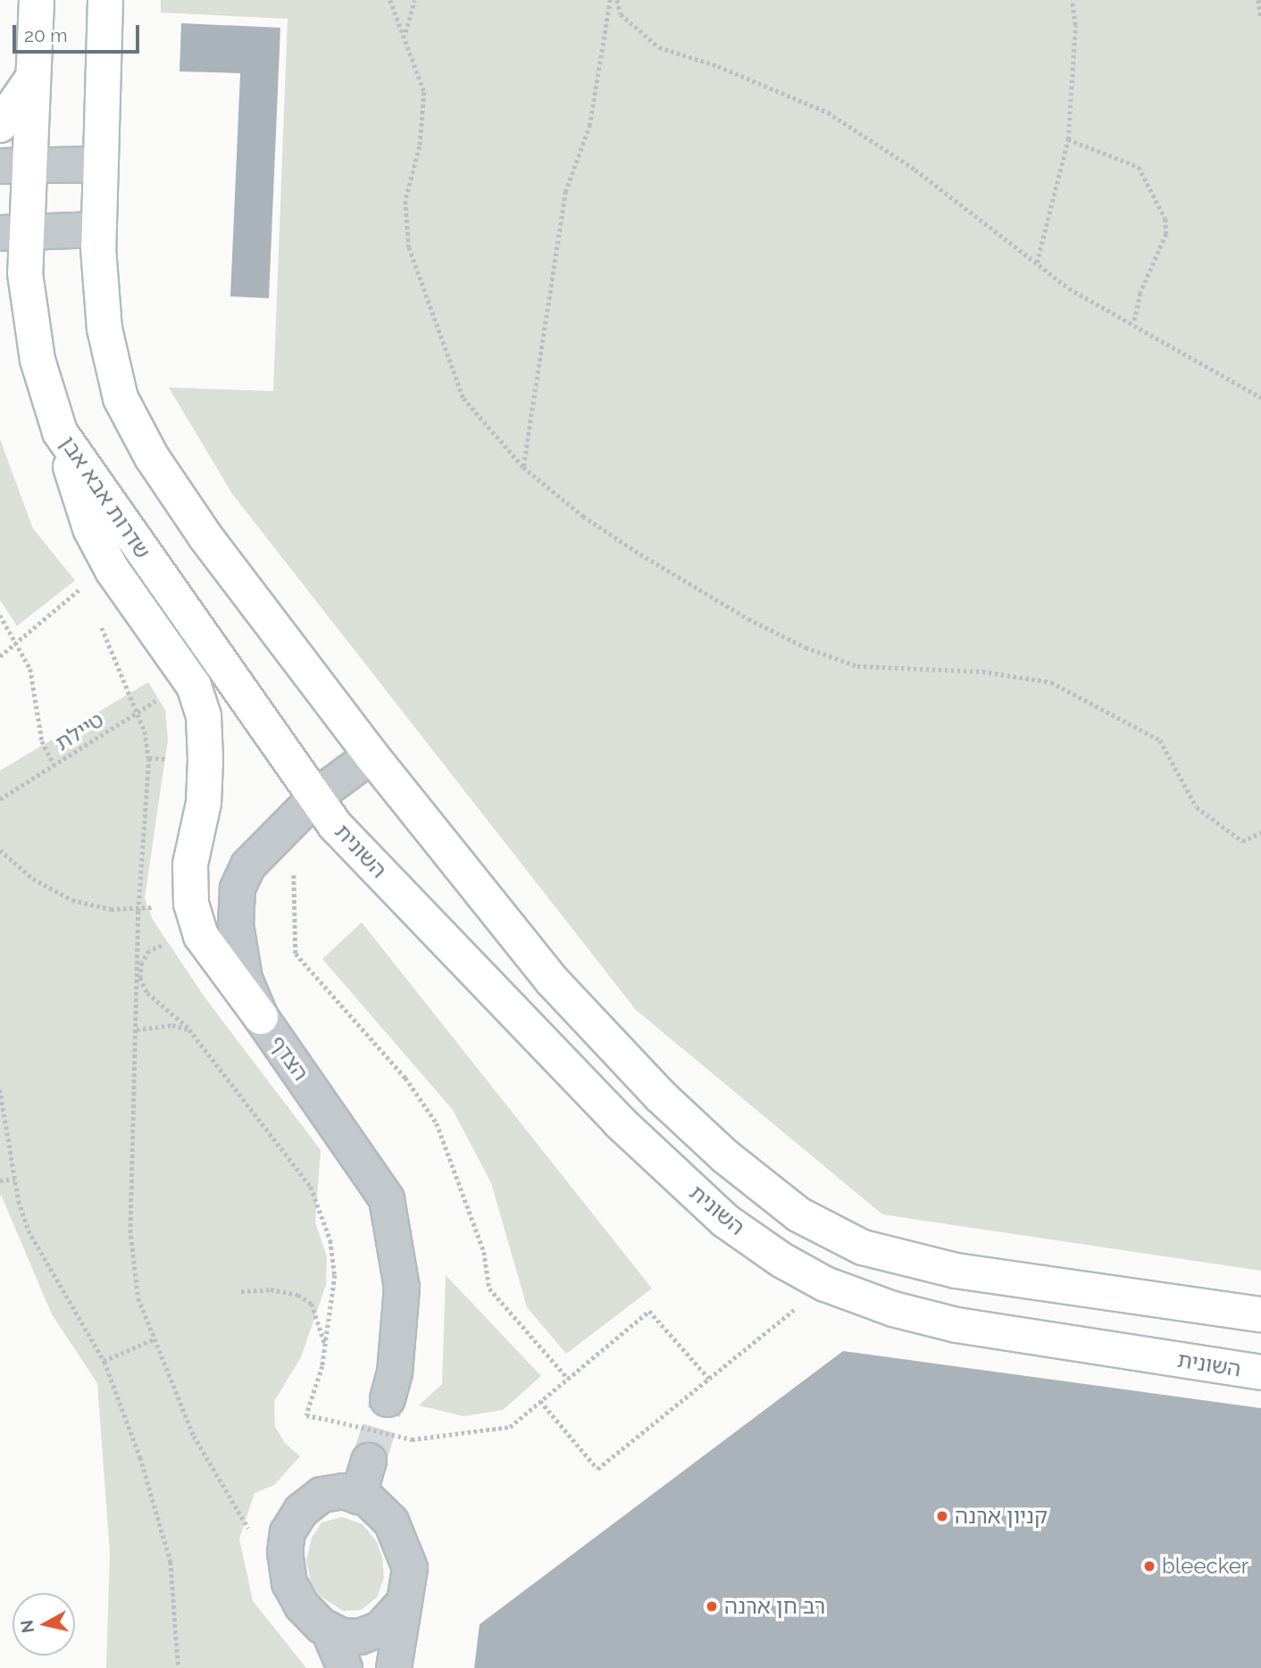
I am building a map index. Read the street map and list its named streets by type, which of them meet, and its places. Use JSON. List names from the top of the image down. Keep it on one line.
{"streets":{"street":["שדרות אבא אבן","השונית","הצדף"],"path":["טיילת"]},"crossings":[["שדרות אבא אבן","השונית"],["שדרות אבא אבן","הצדף"],["השונית","הצדף"]],"places":["קניון ארנה","bleecker","רב חן ארנה"],"scale_bar":"20 m","north":"left"}
